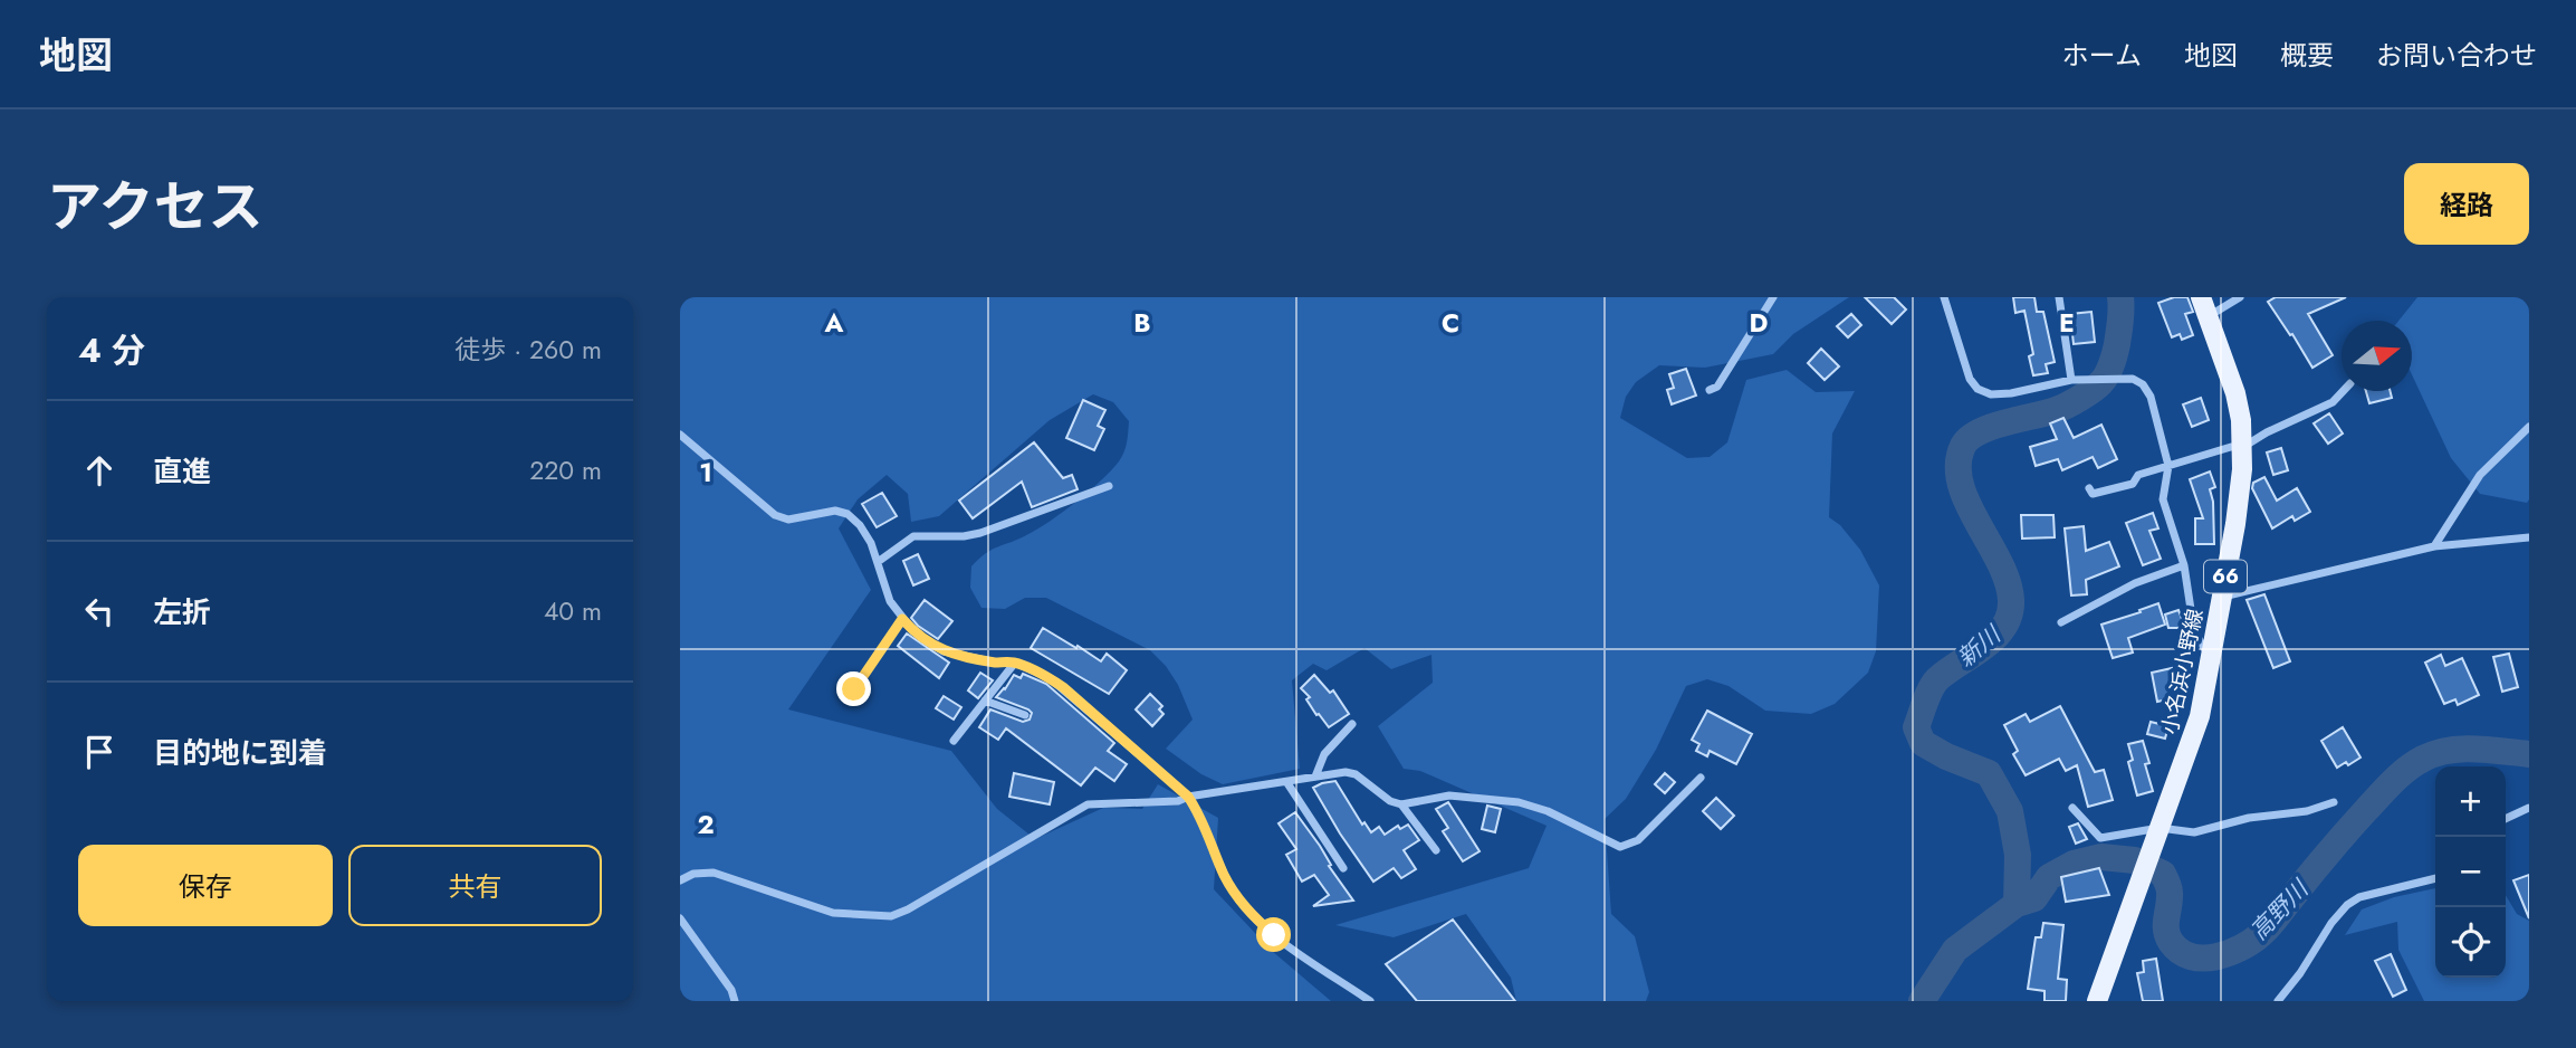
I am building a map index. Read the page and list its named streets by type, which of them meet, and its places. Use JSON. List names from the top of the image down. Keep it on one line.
{"streets":{"main road":["66","小名浜小野線"]},"water":["新川","高野川"],"north":"right","page":{"header":"地図","nav":["ホーム","地図","概要","お問い合わせ"],"title":"アクセス","buttons":["経路",["保存","共有"]],"heading":["4 分","徒歩 · 260 m"],"list":[["直進","220 m"],["左折","40 m"],"目的地に到着"],"map_buttons":["+","−"]},"grid":{"columns":["A","B","C","D","E"],"rows":["1","2"]}}
